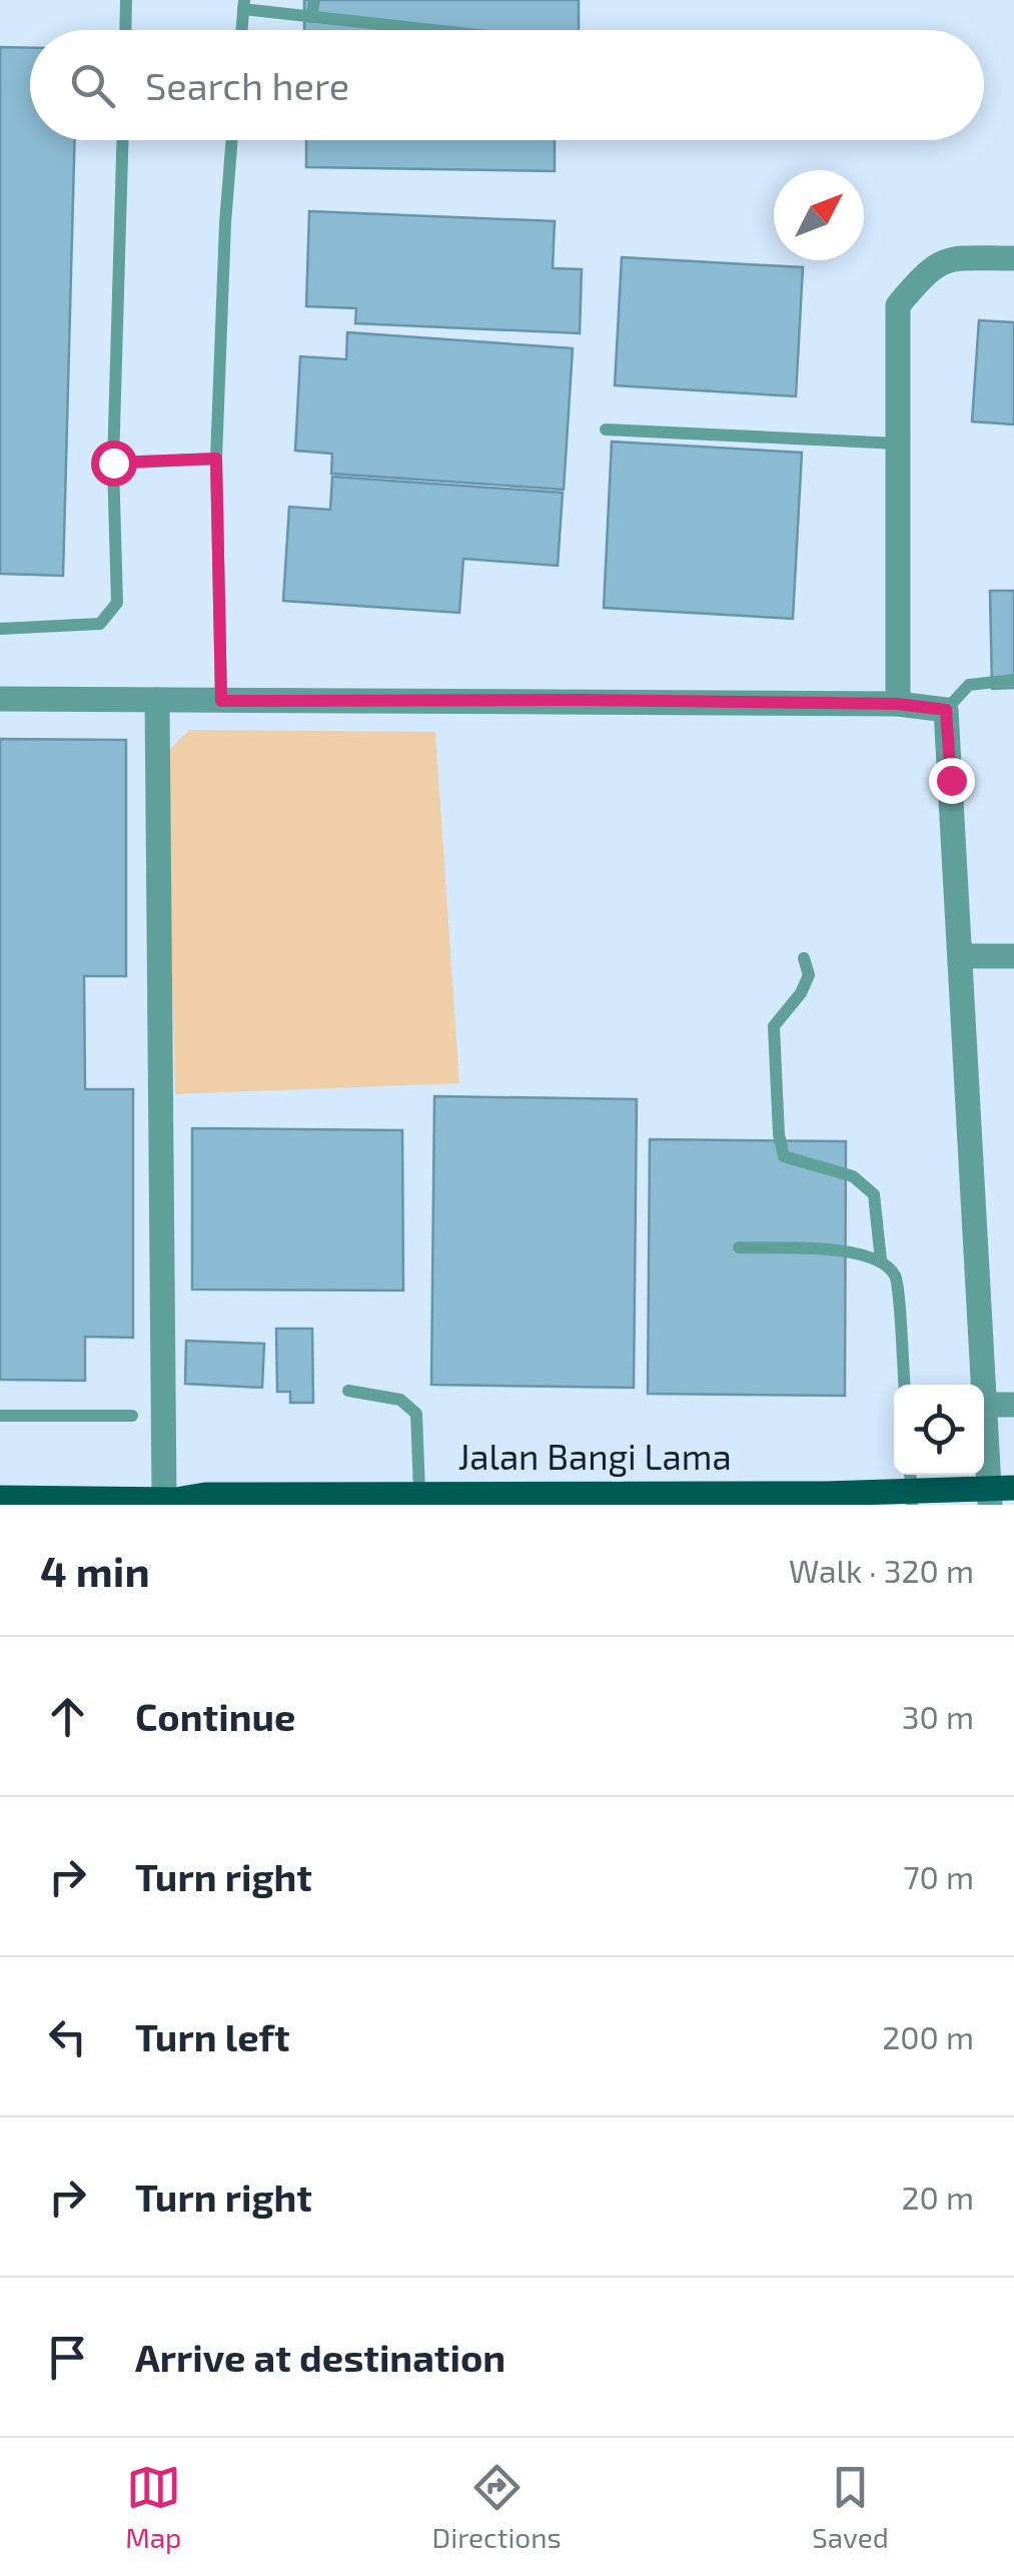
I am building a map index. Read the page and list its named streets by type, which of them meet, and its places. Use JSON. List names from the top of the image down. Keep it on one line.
{"streets":{"main road":["Jalan Bangi Lama"]},"north":"top right","page":{"search":"Search here","heading":["4 min","Walk · 320 m"],"list":[["Continue","30 m"],["Turn right","70 m"],["Turn left","200 m"],["Turn right","20 m"],"Arrive at destination"],"nav":["Map","Directions","Saved"]}}
